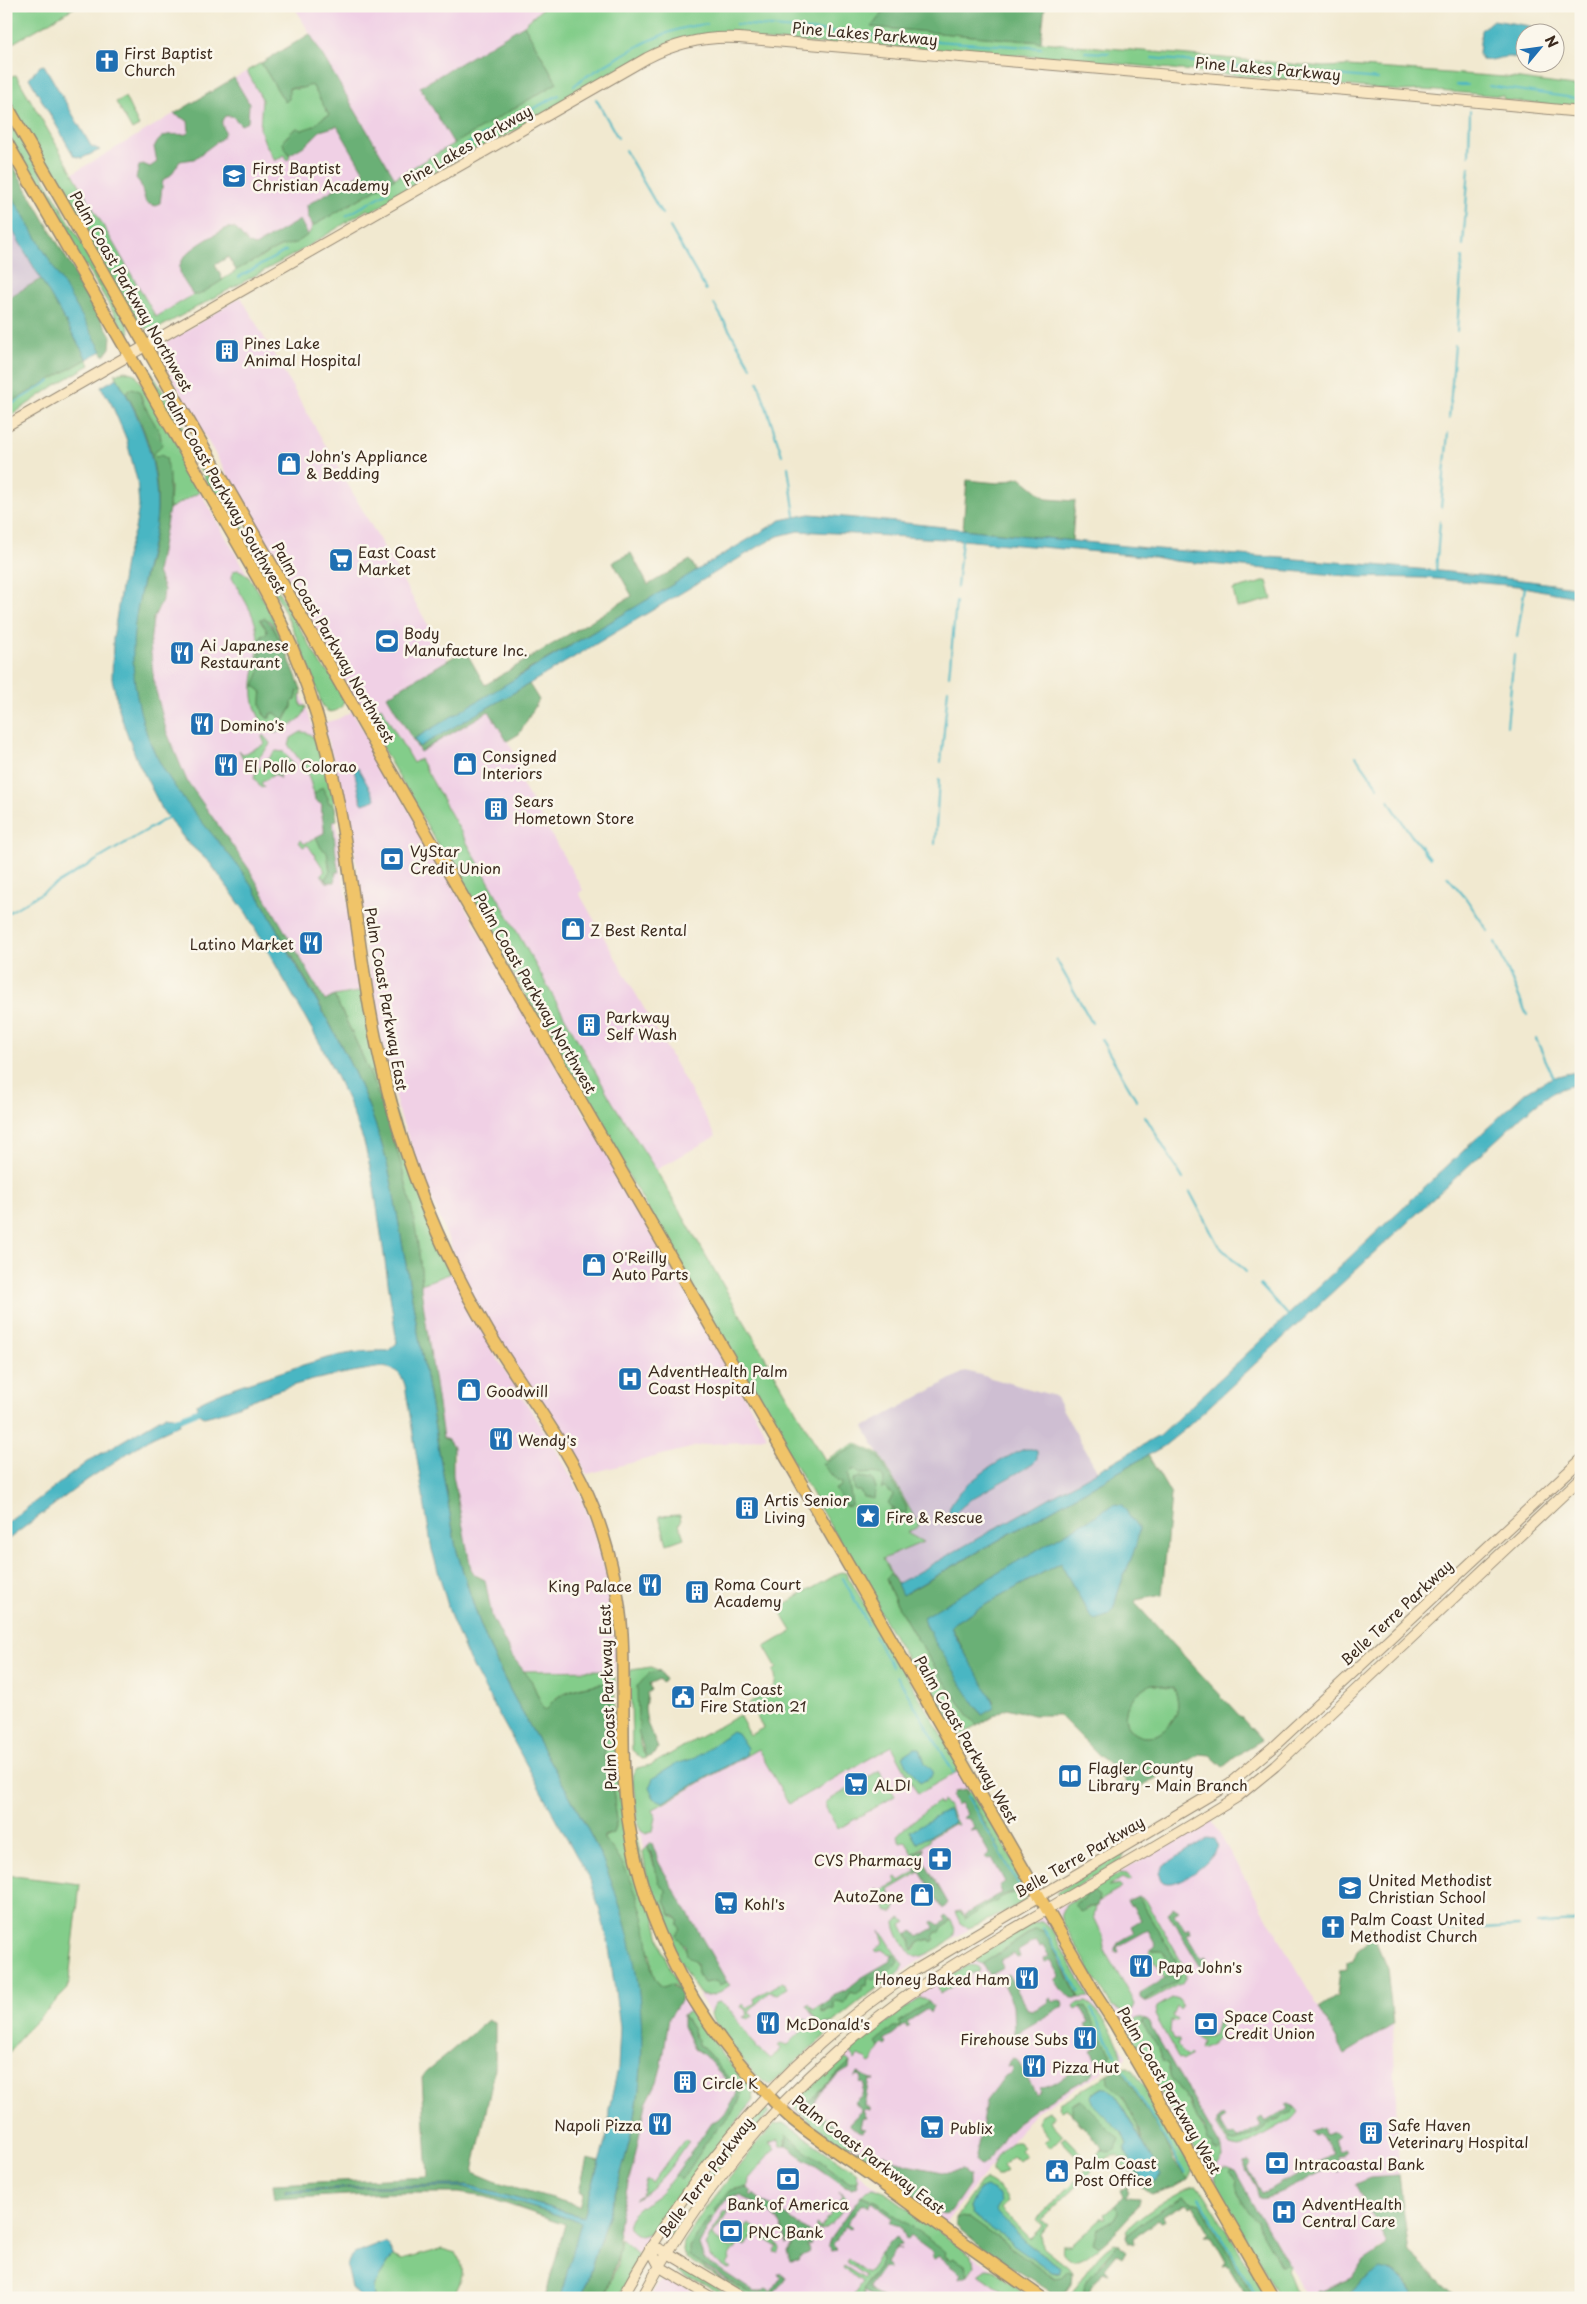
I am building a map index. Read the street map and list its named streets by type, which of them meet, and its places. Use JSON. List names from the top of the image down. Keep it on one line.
{"streets":{"main road":["Pine Lakes Parkway","Palm Coast Parkway Northwest","Palm Coast Parkway Southwest","Palm Coast Parkway East","Belle Terre Parkway","Palm Coast Parkway West"]},"crossings":[["Pine Lakes Parkway","Palm Coast Parkway Northwest"],["Pine Lakes Parkway","Palm Coast Parkway Southwest"],["Palm Coast Parkway Northwest","Palm Coast Parkway West"],["Palm Coast Parkway Southwest","Palm Coast Parkway East"],["Palm Coast Parkway East","Belle Terre Parkway"],["Belle Terre Parkway","Palm Coast Parkway West"]],"places":{"church":["First Baptist Church","Palm Coast United Methodist Church"],"school or university":["First Baptist Christian Academy","United Methodist Christian School"],"building":["Pines Lake Animal Hospital","Sears Hometown Store","Parkway Self Wash","Artis Senior Living","Roma Court Academy","Circle K","Safe Haven Veterinary Hospital"],"shop":["John's Appliance & Bedding","Consigned Interiors","Z Best Rental","O'Reilly Auto Parts","Goodwill","AutoZone"],"supermarket":["East Coast Market","ALDI","Kohl's","Publix"],"sports":["Body Manufacture Inc."],"restaurant":["Ai Japanese Restaurant","Domino's","El Pollo Colorao","Latino Market","Wendy's","King Palace","Papa John's","Honey Baked Ham","McDonald's","Firehouse Subs","Pizza Hut","Napoli Pizza"],"bank":["VyStar Credit Union","Space Coast Credit Union","Intracoastal Bank","Bank of America","PNC Bank"],"hospital":["AdventHealth Palm Coast Hospital","AdventHealth Central Care"],"place":["Fire & Rescue"],"public building":["Palm Coast Fire Station 21","Palm Coast Post Office"],"library":["Flagler County Library - Main Branch"],"pharmacy":["CVS Pharmacy"]},"north":"top right"}
